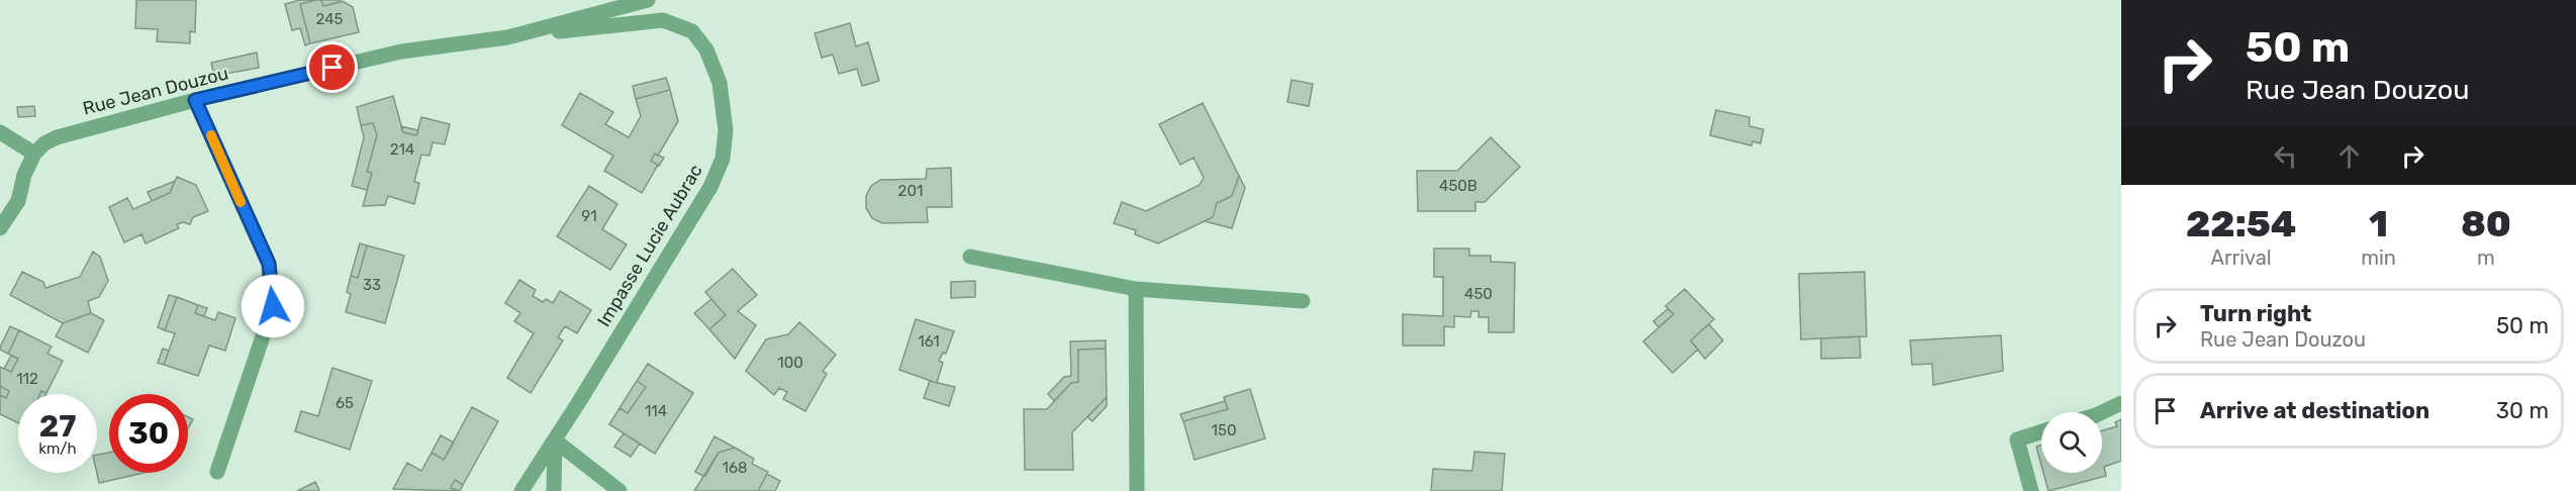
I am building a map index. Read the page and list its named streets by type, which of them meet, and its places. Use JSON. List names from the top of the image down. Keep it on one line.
{"streets":{"street":["Rue Jean Douzou","Impasse Lucie Aubrac"]},"crossings":[["Rue Jean Douzou","Impasse Lucie Aubrac"]],"house_numbers":["245","214","450B","201","91","33","450","161","100","112","65","114","150","168"],"page":{"turn":["50 m","Rue Jean Douzou"],"eta":["22:54","Arrival","1","min","80","m"],"list":[{"name":"Turn right","note":"Rue Jean Douzou","value":"50 m"},{"name":"Arrive at destination","value":"30 m"}],"speed":"27 km/h","limit":"30"}}
